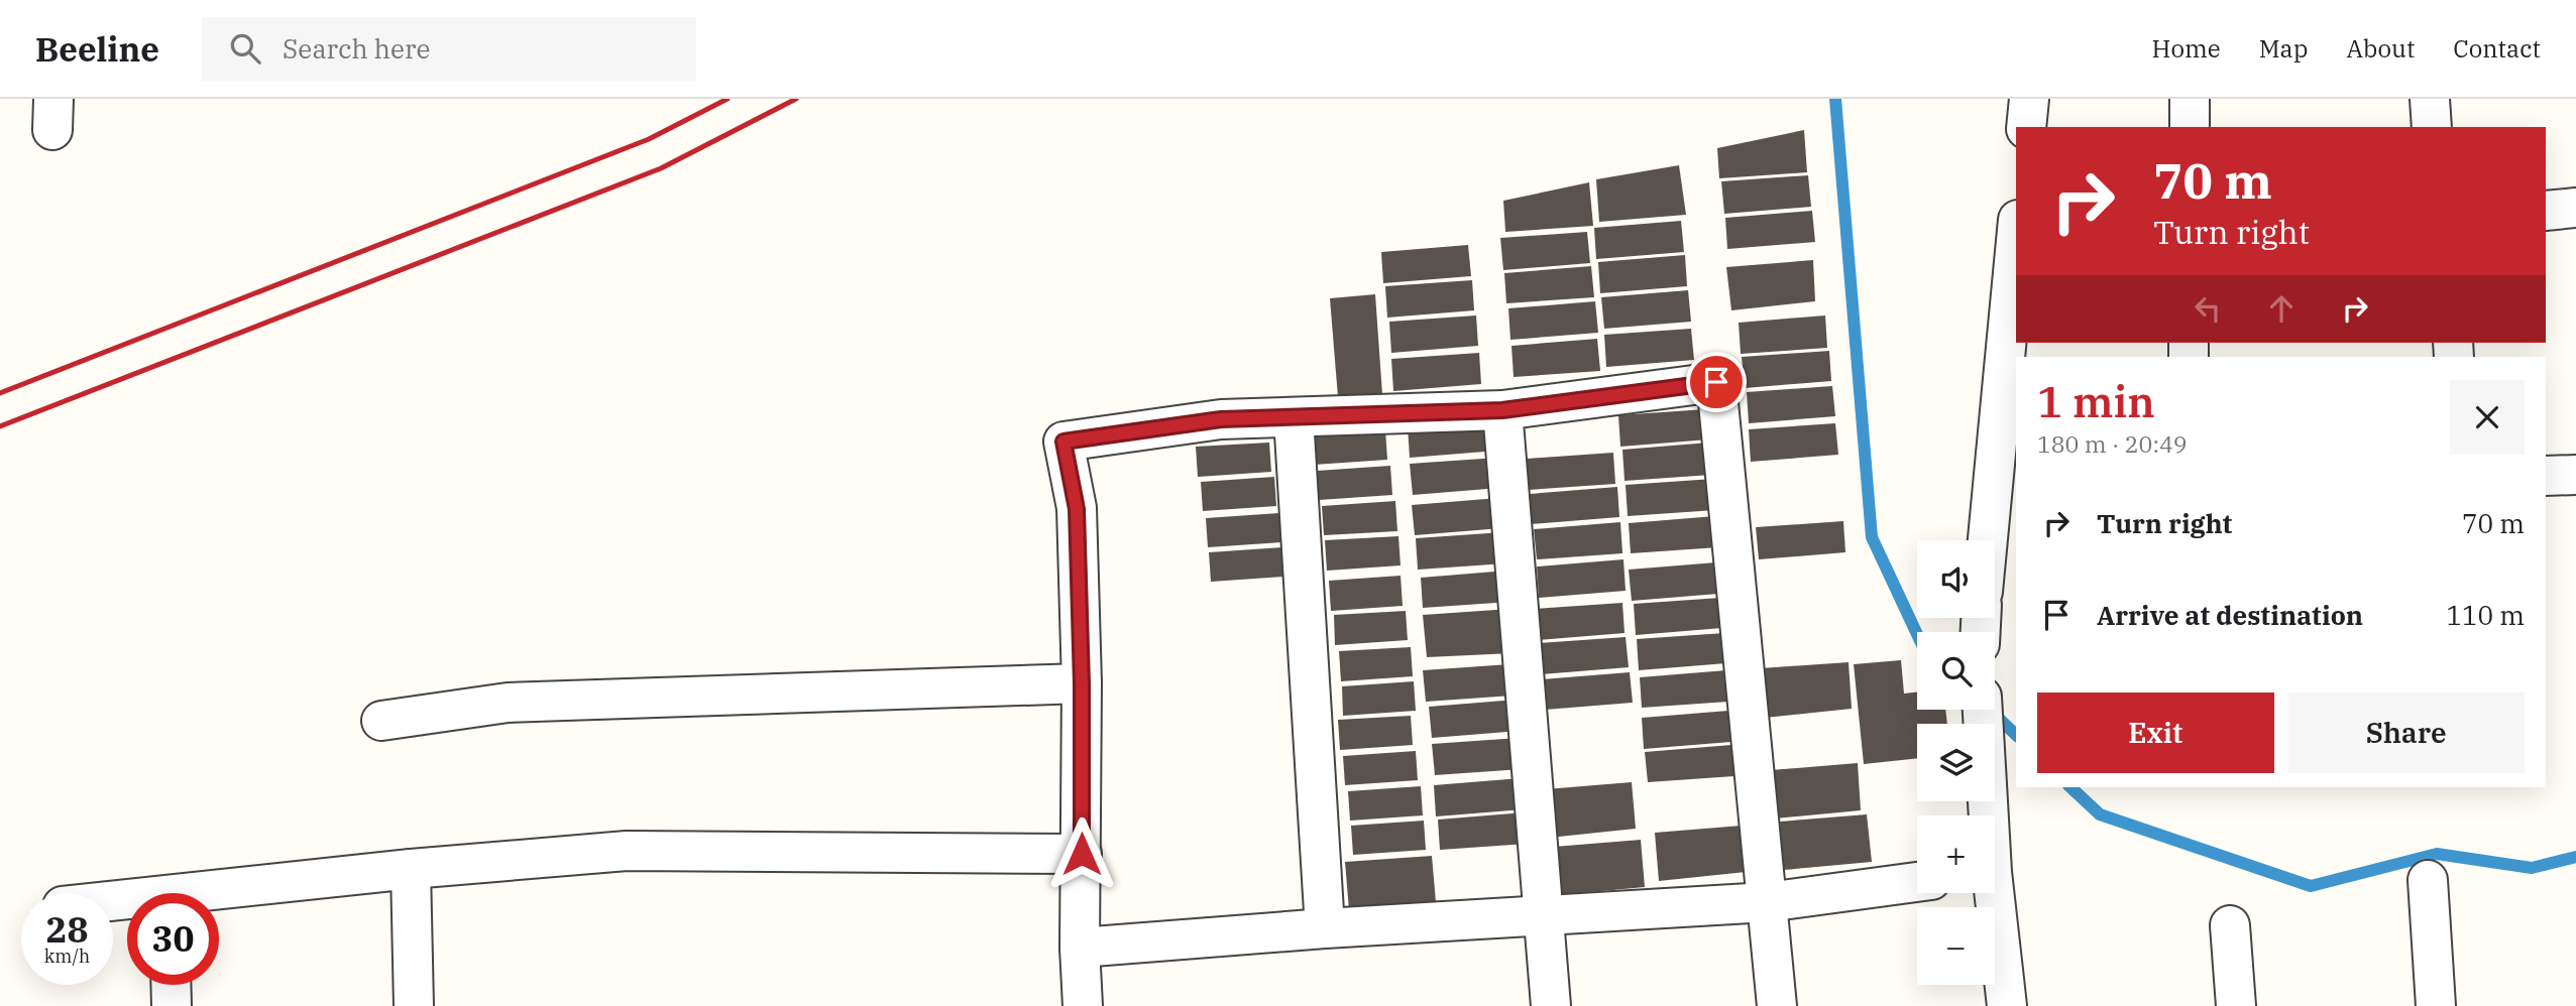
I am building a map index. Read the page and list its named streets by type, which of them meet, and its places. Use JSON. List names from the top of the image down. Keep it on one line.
{"page":{"header":"Beeline","search":"Search here","nav":["Home","Map","About","Contact"],"turn":["70 m","Turn right"],"heading":["1 min","180 m · 20:49"],"list":[{"name":"Turn right","value":"70 m"},{"name":"Arrive at destination","value":"110 m"}],"map_buttons":["+","−"],"buttons":["Exit","Share"],"speed":"28 km/h","limit":"30"}}
